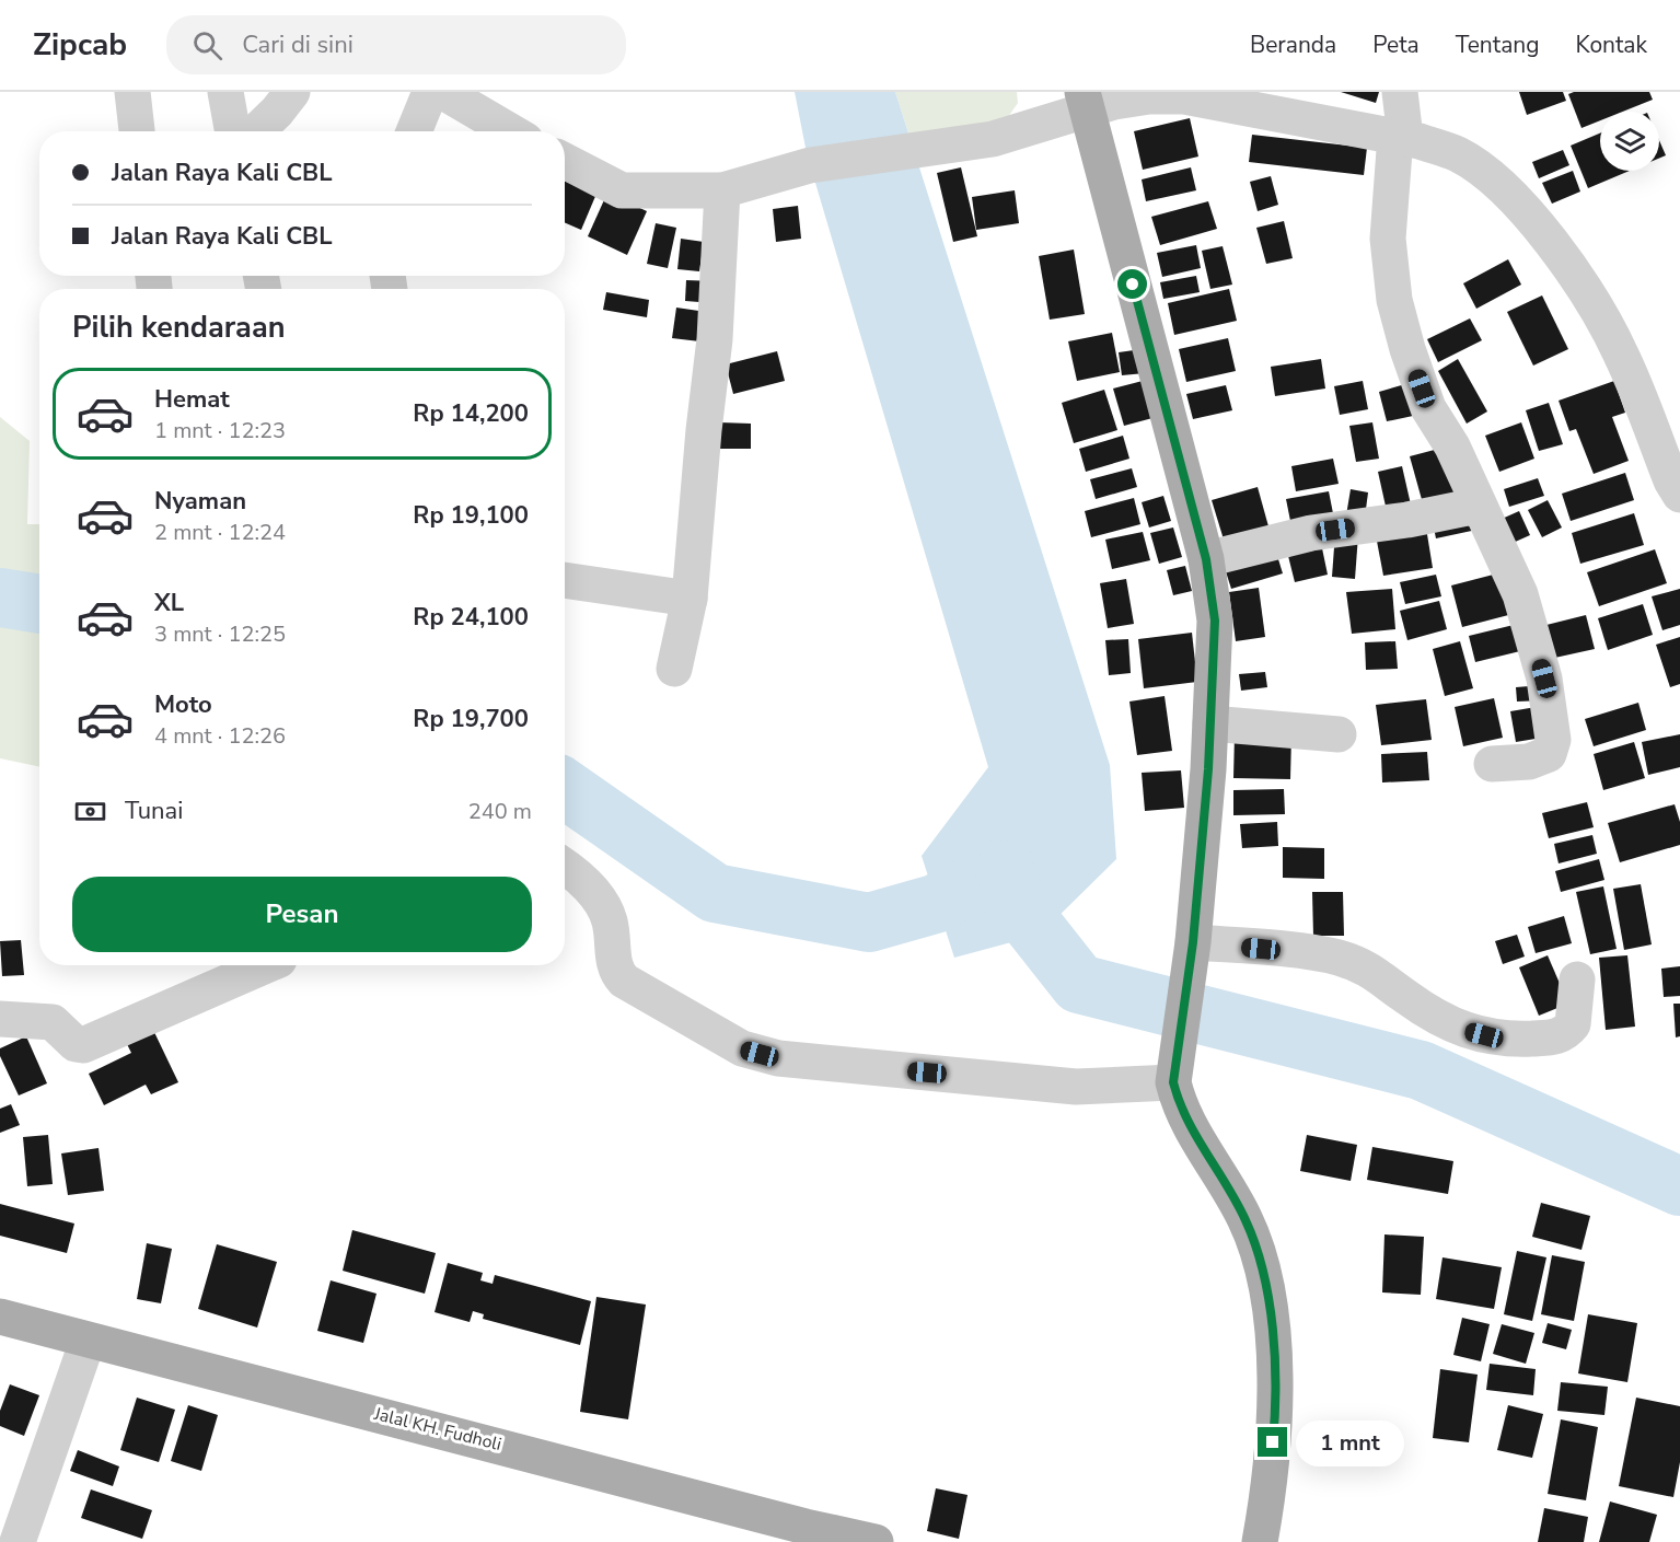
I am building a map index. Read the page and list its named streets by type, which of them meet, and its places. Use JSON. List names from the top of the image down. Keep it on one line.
{"streets":{"main road":["Jalal KH. Fudholi"]},"page":{"header":"Zipcab","search":"Cari di sini","nav":["Beranda","Peta","Tentang","Kontak"],"banner":["Jalan Raya Kali CBL","Jalan Raya Kali CBL"],"heading":"Pilih kendaraan","list":[{"name":"Hemat","note":"1 mnt · 12:23","value":"Rp 14,200"},{"name":"Nyaman","note":"2 mnt · 12:24","value":"Rp 19,100"},{"name":"XL","note":"3 mnt · 12:25","value":"Rp 24,100"},{"name":"Moto","note":"4 mnt · 12:26","value":"Rp 19,700"}],"pay":["Tunai","240 m"],"buttons":"Pesan","bubble":"1 mnt"}}
